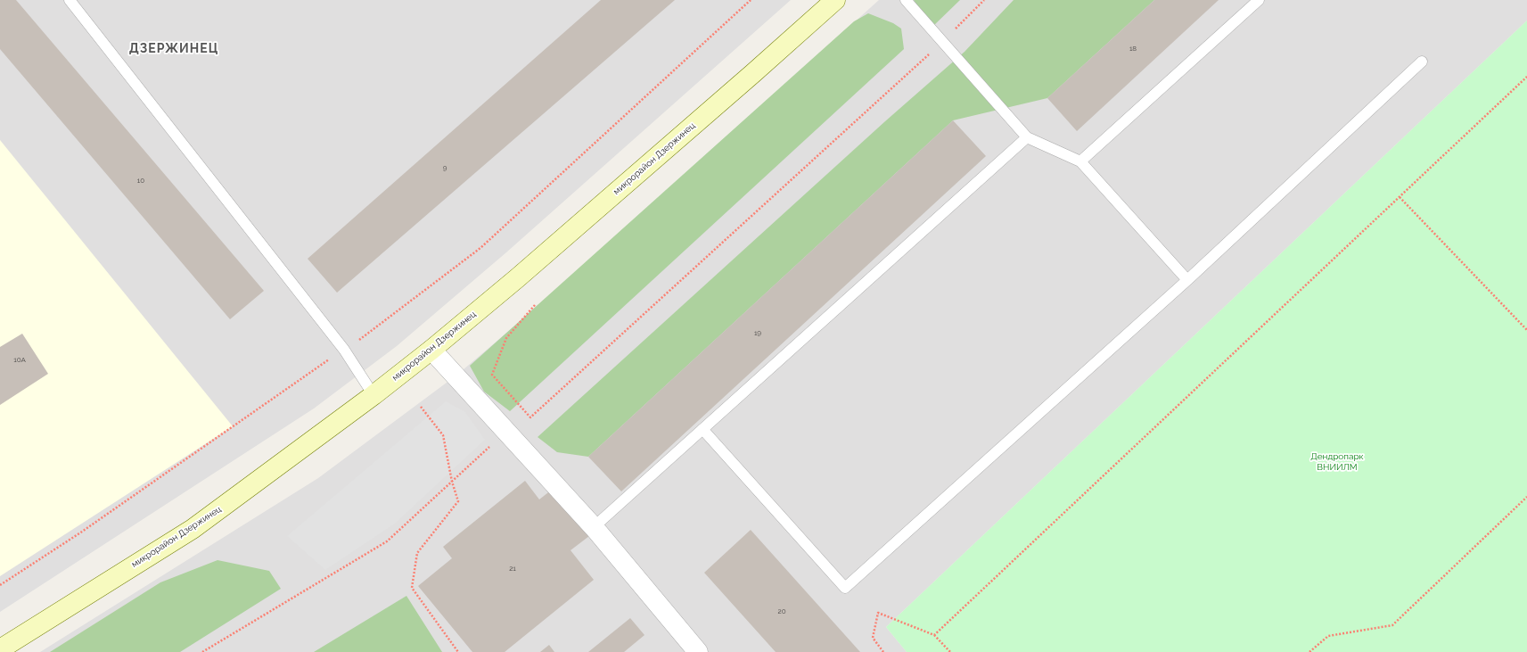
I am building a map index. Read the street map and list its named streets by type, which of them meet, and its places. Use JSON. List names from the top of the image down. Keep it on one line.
{"streets":{"main road":["микрорайон Дзержинец"]},"districts":["ДЗЕРЖИНЕЦ"],"parks":["Дендропарк ВНИИЛМ"],"house_numbers":["18","9","10","19","10А","21","20"]}
